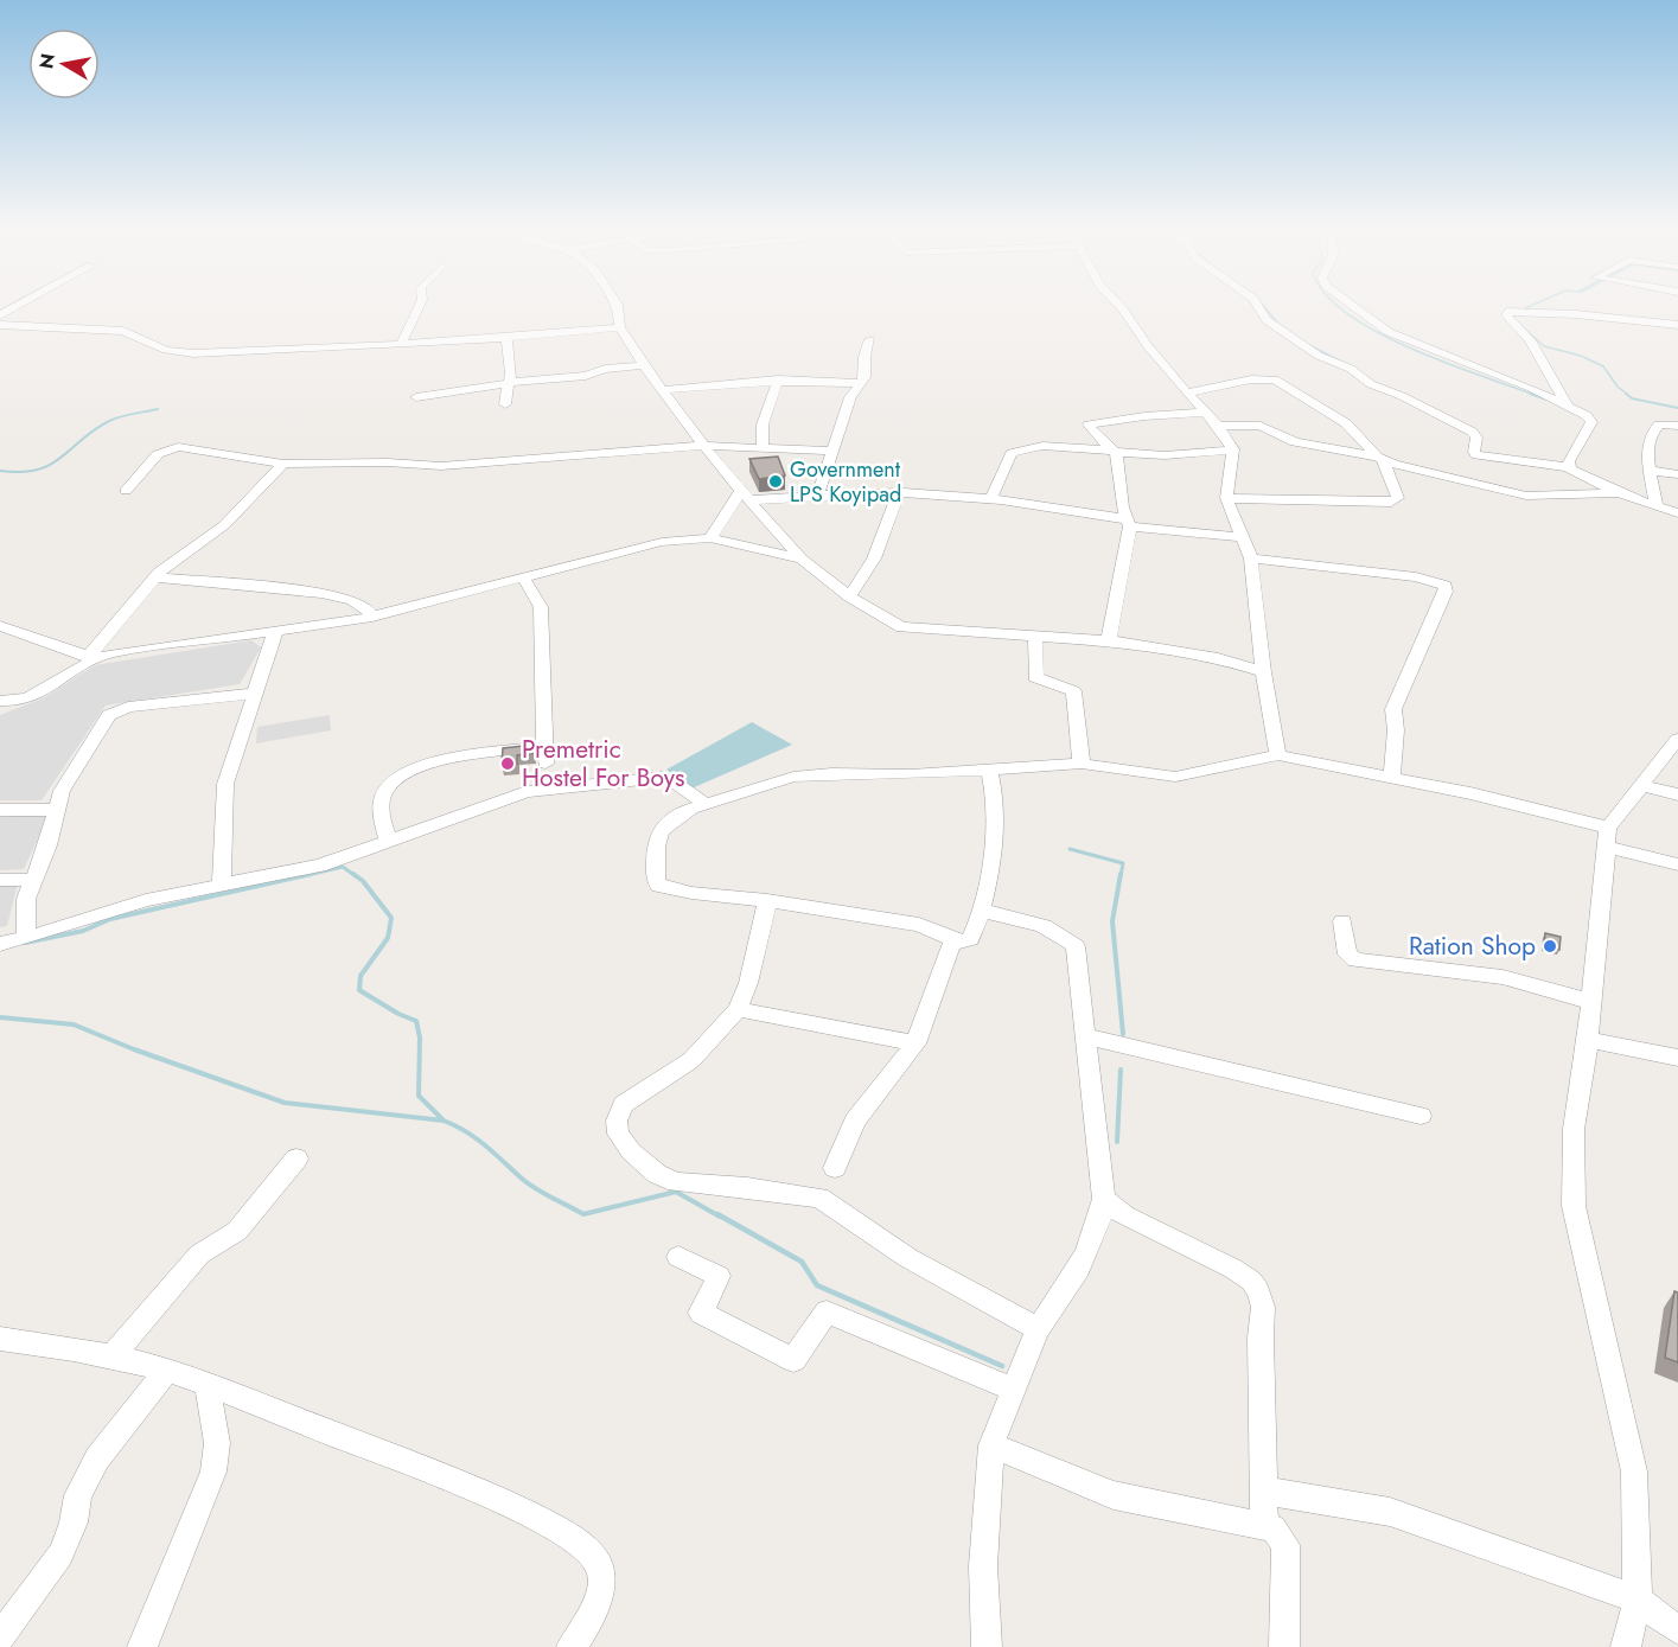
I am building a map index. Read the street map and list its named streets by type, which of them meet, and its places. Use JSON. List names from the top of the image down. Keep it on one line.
{"places":["Government LPS Koyipad","Premetric Hostel For Boys","Ration Shop"],"north":"left"}
